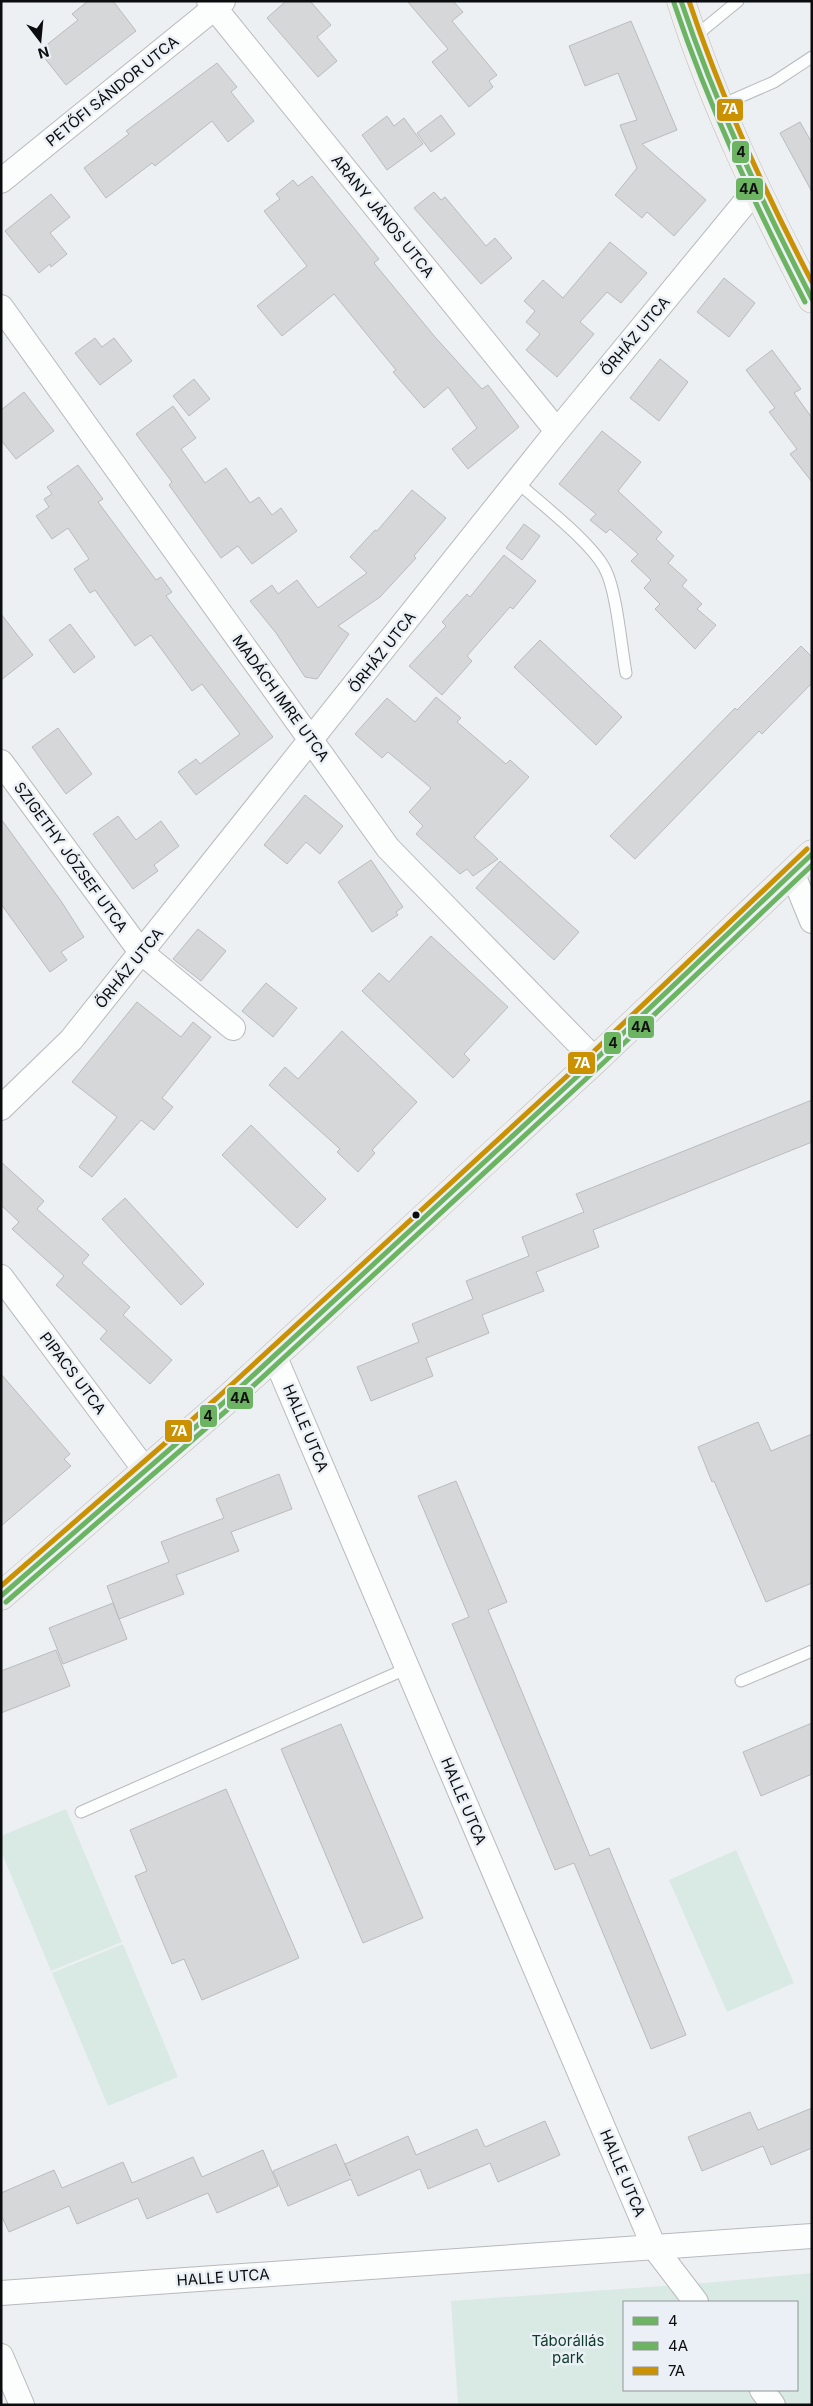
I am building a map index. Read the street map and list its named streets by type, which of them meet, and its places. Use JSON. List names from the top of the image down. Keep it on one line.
{"streets":{"street":["PETŐFI SÁNDOR UTCA","ARANY JÁNOS UTCA","ŐRHÁZ UTCA","MADÁCH IMRE UTCA","SZIGETHY JÓZSEF UTCA","PIPACS UTCA","HALLE UTCA"]},"crossings":[["PETŐFI SÁNDOR UTCA","ARANY JÁNOS UTCA"],["ARANY JÁNOS UTCA","ŐRHÁZ UTCA"],["ŐRHÁZ UTCA","MADÁCH IMRE UTCA"],["ŐRHÁZ UTCA","SZIGETHY JÓZSEF UTCA"]],"parks":["Táborállás park"],"lines":["transit line 4","transit line 7A","transit line 4A"],"legend":["4","4A","7A"],"north":"bottom"}
